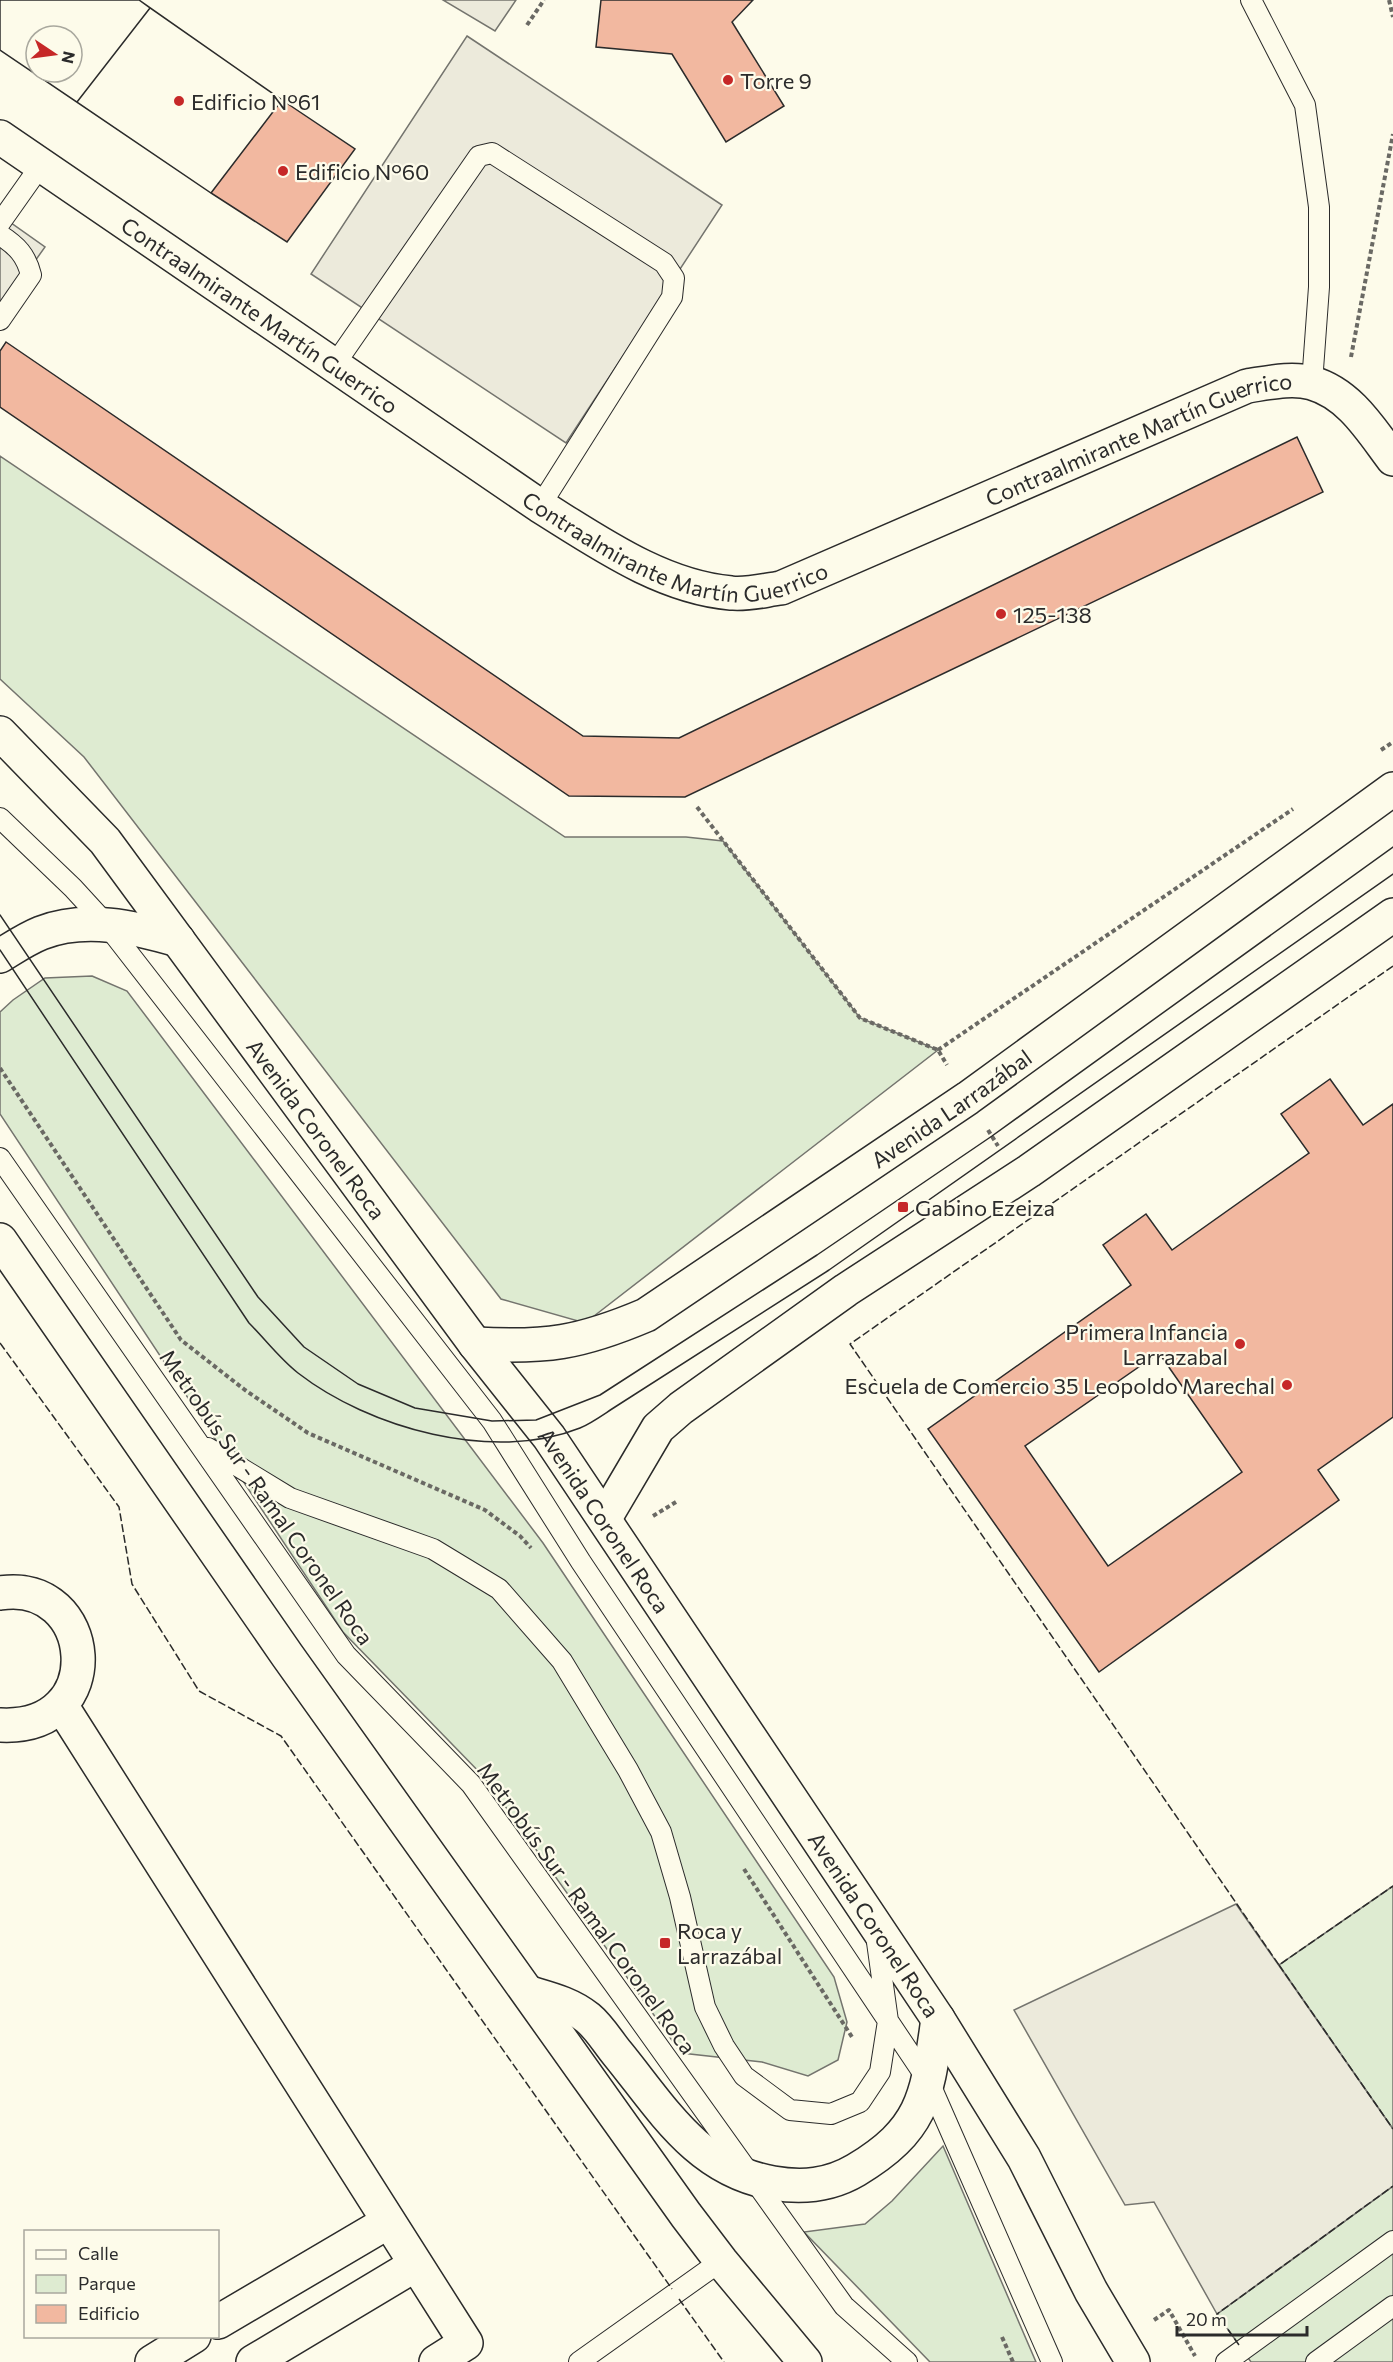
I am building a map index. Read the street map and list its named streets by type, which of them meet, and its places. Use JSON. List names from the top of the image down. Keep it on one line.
{"streets":{"main road":["Contraalmirante Martín Guerrico","Avenida Larrazábal","Avenida Coronel Roca"],"lane":["Metrobús Sur - Ramal Coronel Roca"]},"crossings":[["Avenida Larrazábal","Avenida Coronel Roca"]],"places":{"other":["Torre 9","Edificio N°61","Edificio N°60","125-138","Primera Infancia Larrazabal","Escuela de Comercio 35 Leopoldo Marechal"],"transit":["Gabino Ezeiza","Roca y Larrazábal"]},"legend":["Calle","Parque","Edificio"],"scale_bar":"20 m","north":"right"}
